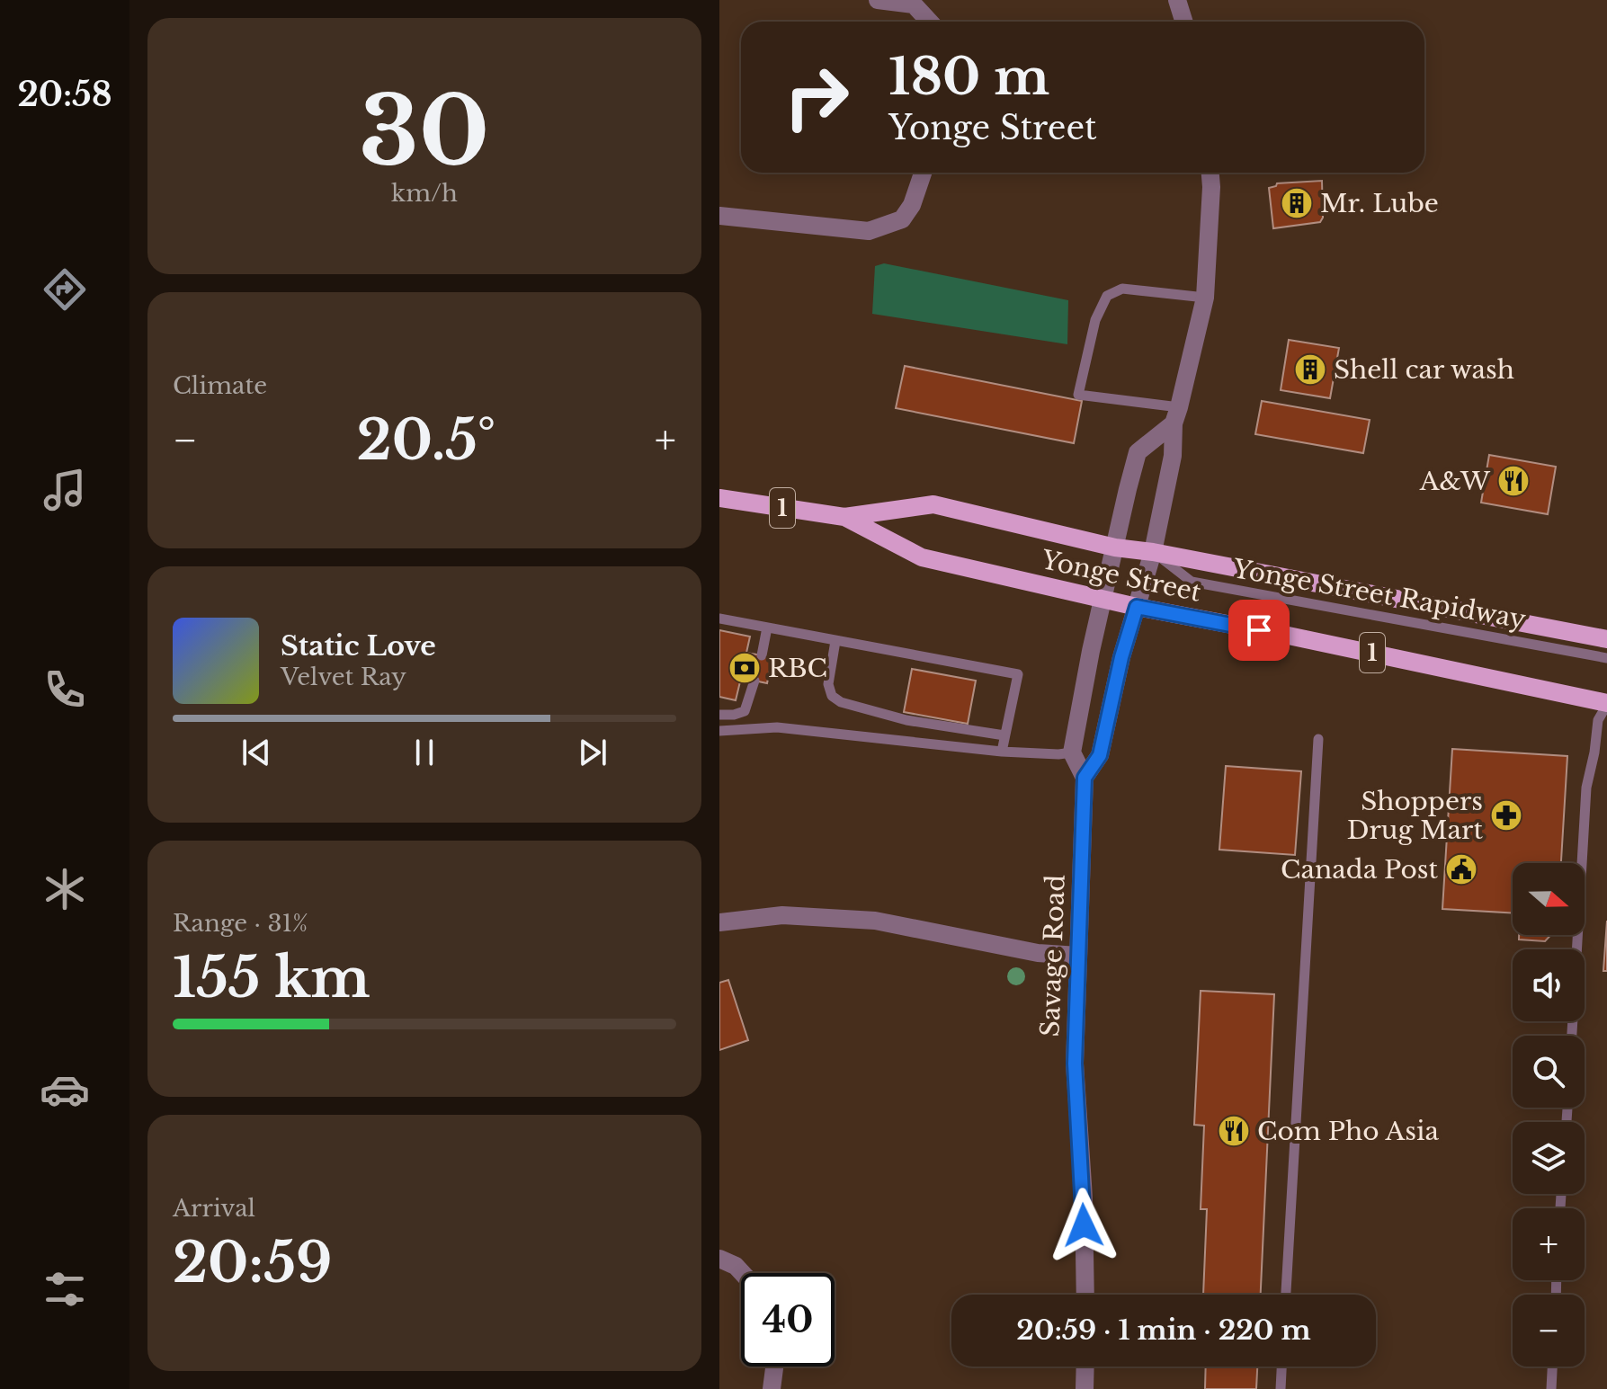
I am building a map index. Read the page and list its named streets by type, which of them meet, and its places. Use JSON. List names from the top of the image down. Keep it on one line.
{"streets":{"main road":["1","Yonge Street"],"street":["Savage Road"],"lane":["Yonge Street Rapidway"]},"crossings":[["Yonge Street","Yonge Street Rapidway"],["Yonge Street","Savage Road"],["Yonge Street Rapidway","Savage Road"]],"places":{"building":["Mr. Lube","Shell car wash"],"restaurant":["A&W","Com Pho Asia"],"bank":["RBC"],"pharmacy":["Shoppers Drug Mart"],"public building":["Canada Post"]},"north":"right","page":{"tabs":"20:58","tile":[["30","km/h"],"Climate",["Range · 31%","155 km"],["Arrival","20:59"]],"turn":["180 m","Yonge Street"],"heat":["−","20.5°","+"],"song":["Static Love","Velvet Ray"],"map_buttons":["+","−"],"limit":"40","trip":"20:59 · 1 min · 220 m"}}
